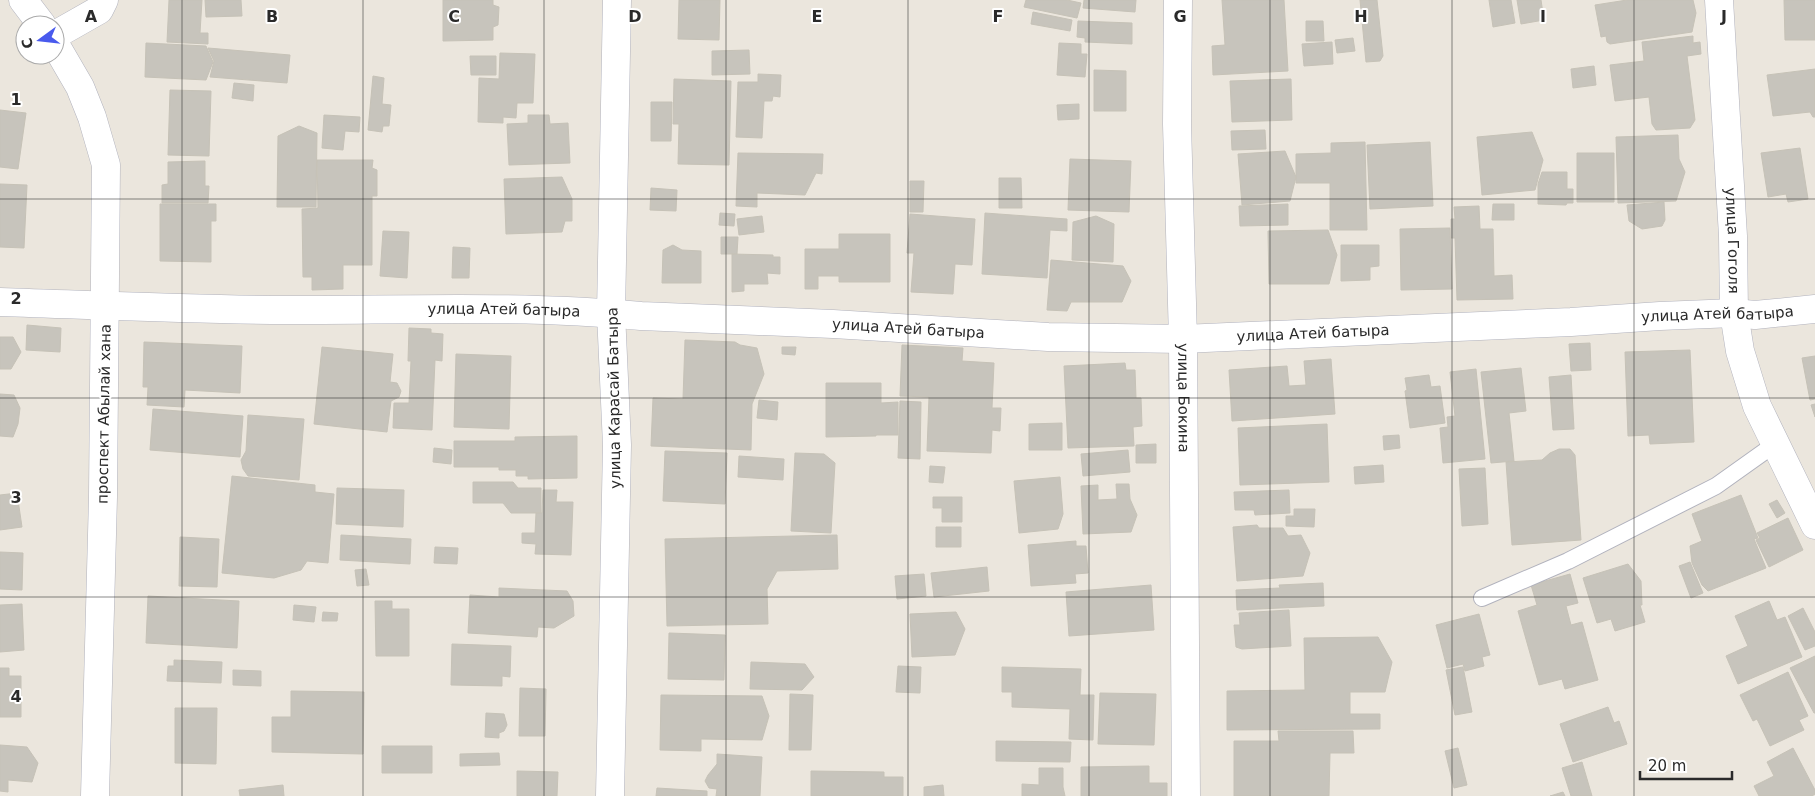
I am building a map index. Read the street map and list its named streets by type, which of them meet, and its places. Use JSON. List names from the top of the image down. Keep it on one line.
{"streets":{"street":["улица Гоголя","улица Атей батыра","улица Карасай Батыра","улица Бокина","проспект Абылай хана"]},"crossings":[["улица Гоголя","улица Атей батыра"],["улица Атей батыра","улица Карасай Батыра"],["улица Атей батыра","улица Бокина"],["улица Атей батыра","проспект Абылай хана"]],"scale_bar":"20 m","north":"left","grid":{"columns":["A","B","C","D","E","F","G","H","I","J"],"rows":["1","2","3","4"]}}
